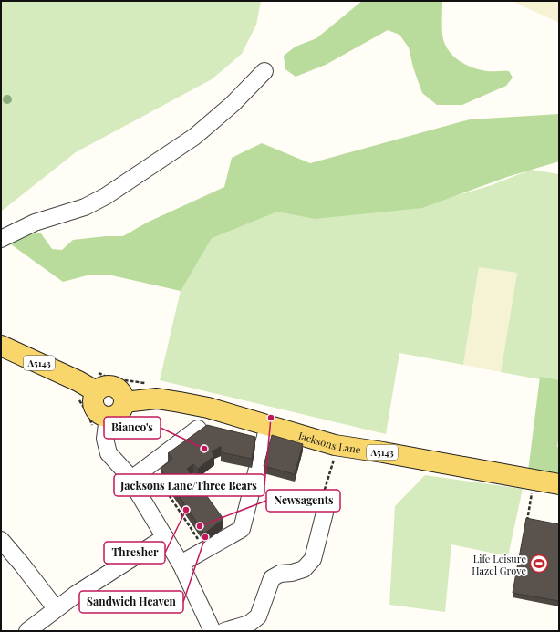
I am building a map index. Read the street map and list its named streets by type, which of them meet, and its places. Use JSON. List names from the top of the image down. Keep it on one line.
{"streets":{"main road":["A5143","Jacksons Lane"]},"places":{"other":["Jacksons Lane/Three Bears","Bianco's","Thresher","Newsagents","Sandwich Heaven"],"sports":["Life Leisure Hazel Grove"]}}
